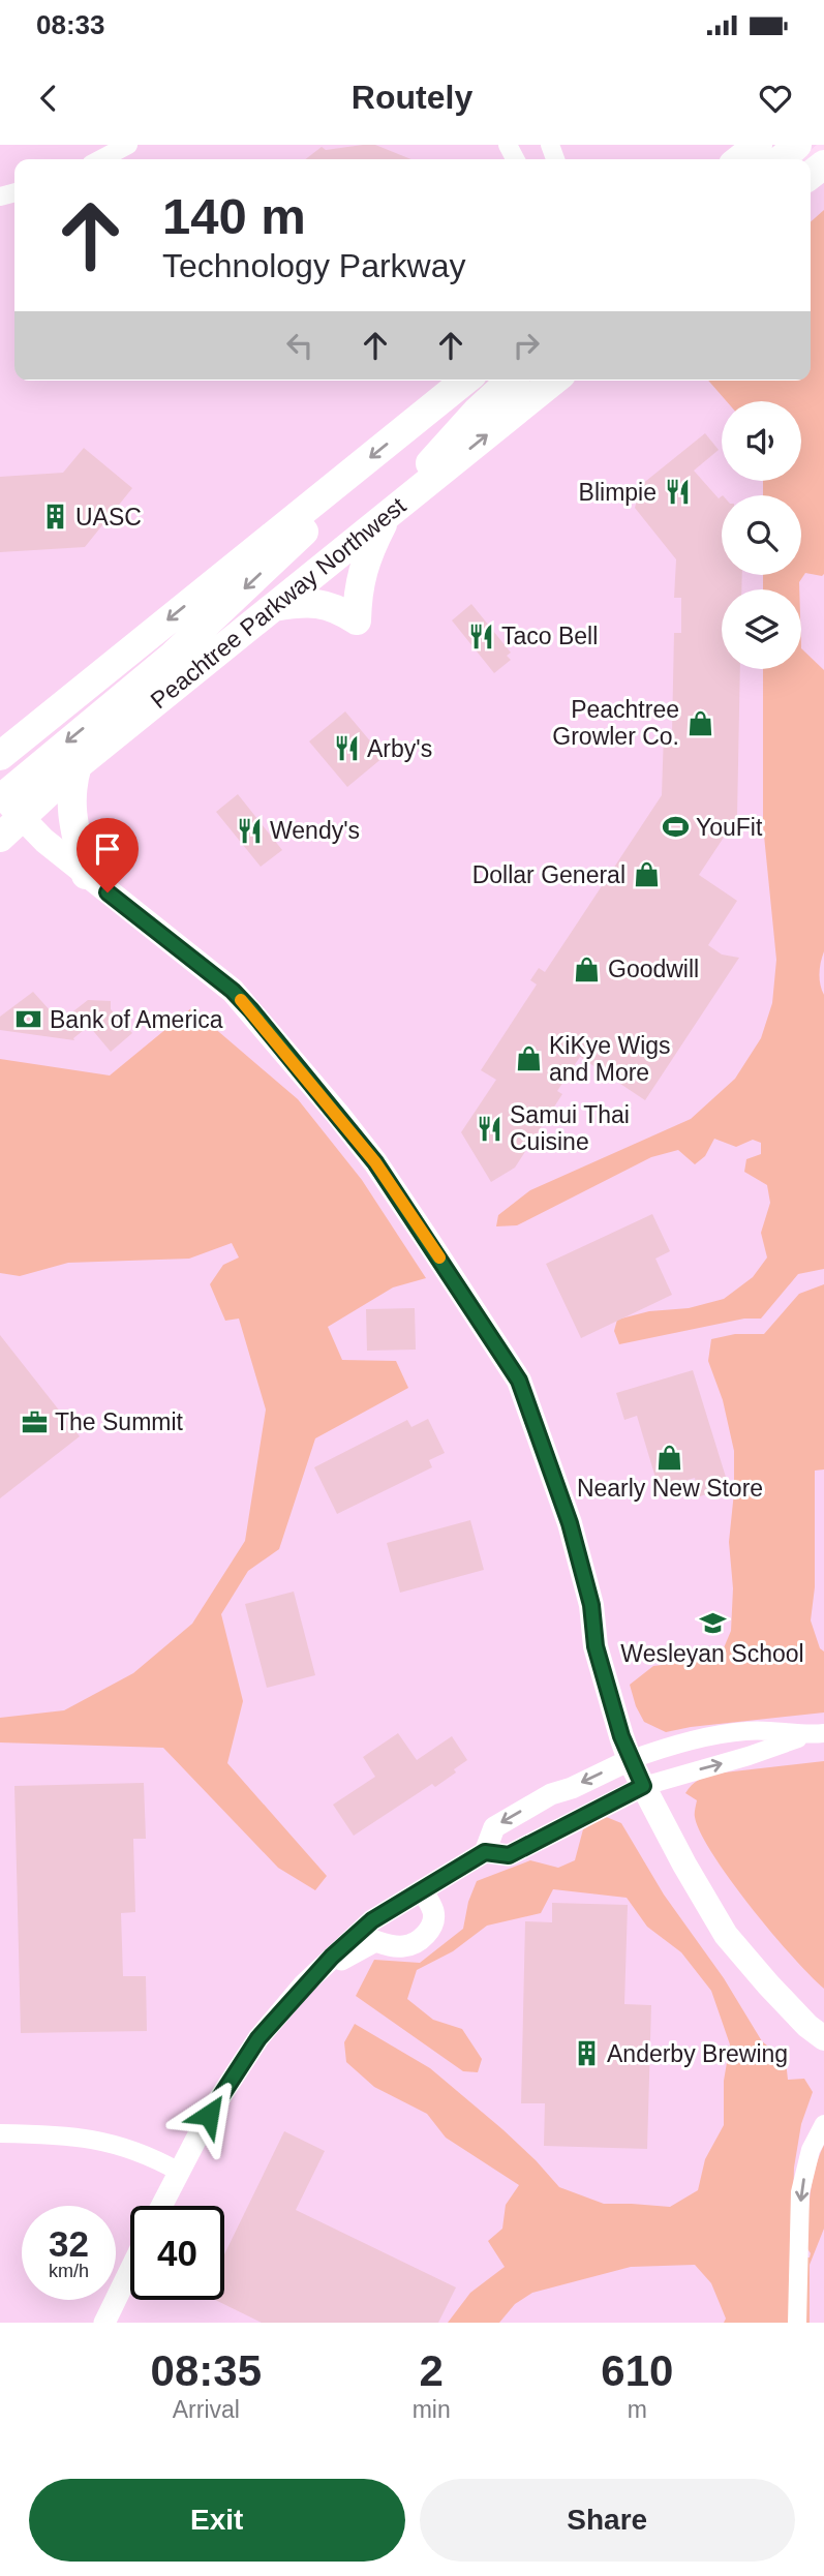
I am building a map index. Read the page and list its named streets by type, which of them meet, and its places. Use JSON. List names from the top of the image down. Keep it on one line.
{"streets":{"highway":["Peachtree Parkway Northwest"]},"places":{"restaurant":["Blimpie","Taco Bell","Arby's","Wendy's","Samui Thai Cuisine"],"building":["UASC","Anderby Brewing"],"shop":["Peachtree Growler Co.","Dollar General","Goodwill","KiKye Wigs and More","Nearly New Store"],"sports":["YouFit"],"bank":["Bank of America"],"office":["The Summit"],"school or university":["Wesleyan School"]},"page":{"status":"08:33","header":"Routely","turn":["140 m","Technology Parkway"],"speed":"32 km/h","limit":"40","eta":["08:35","Arrival","2","min","610","m"],"buttons":["Exit","Share"]}}
